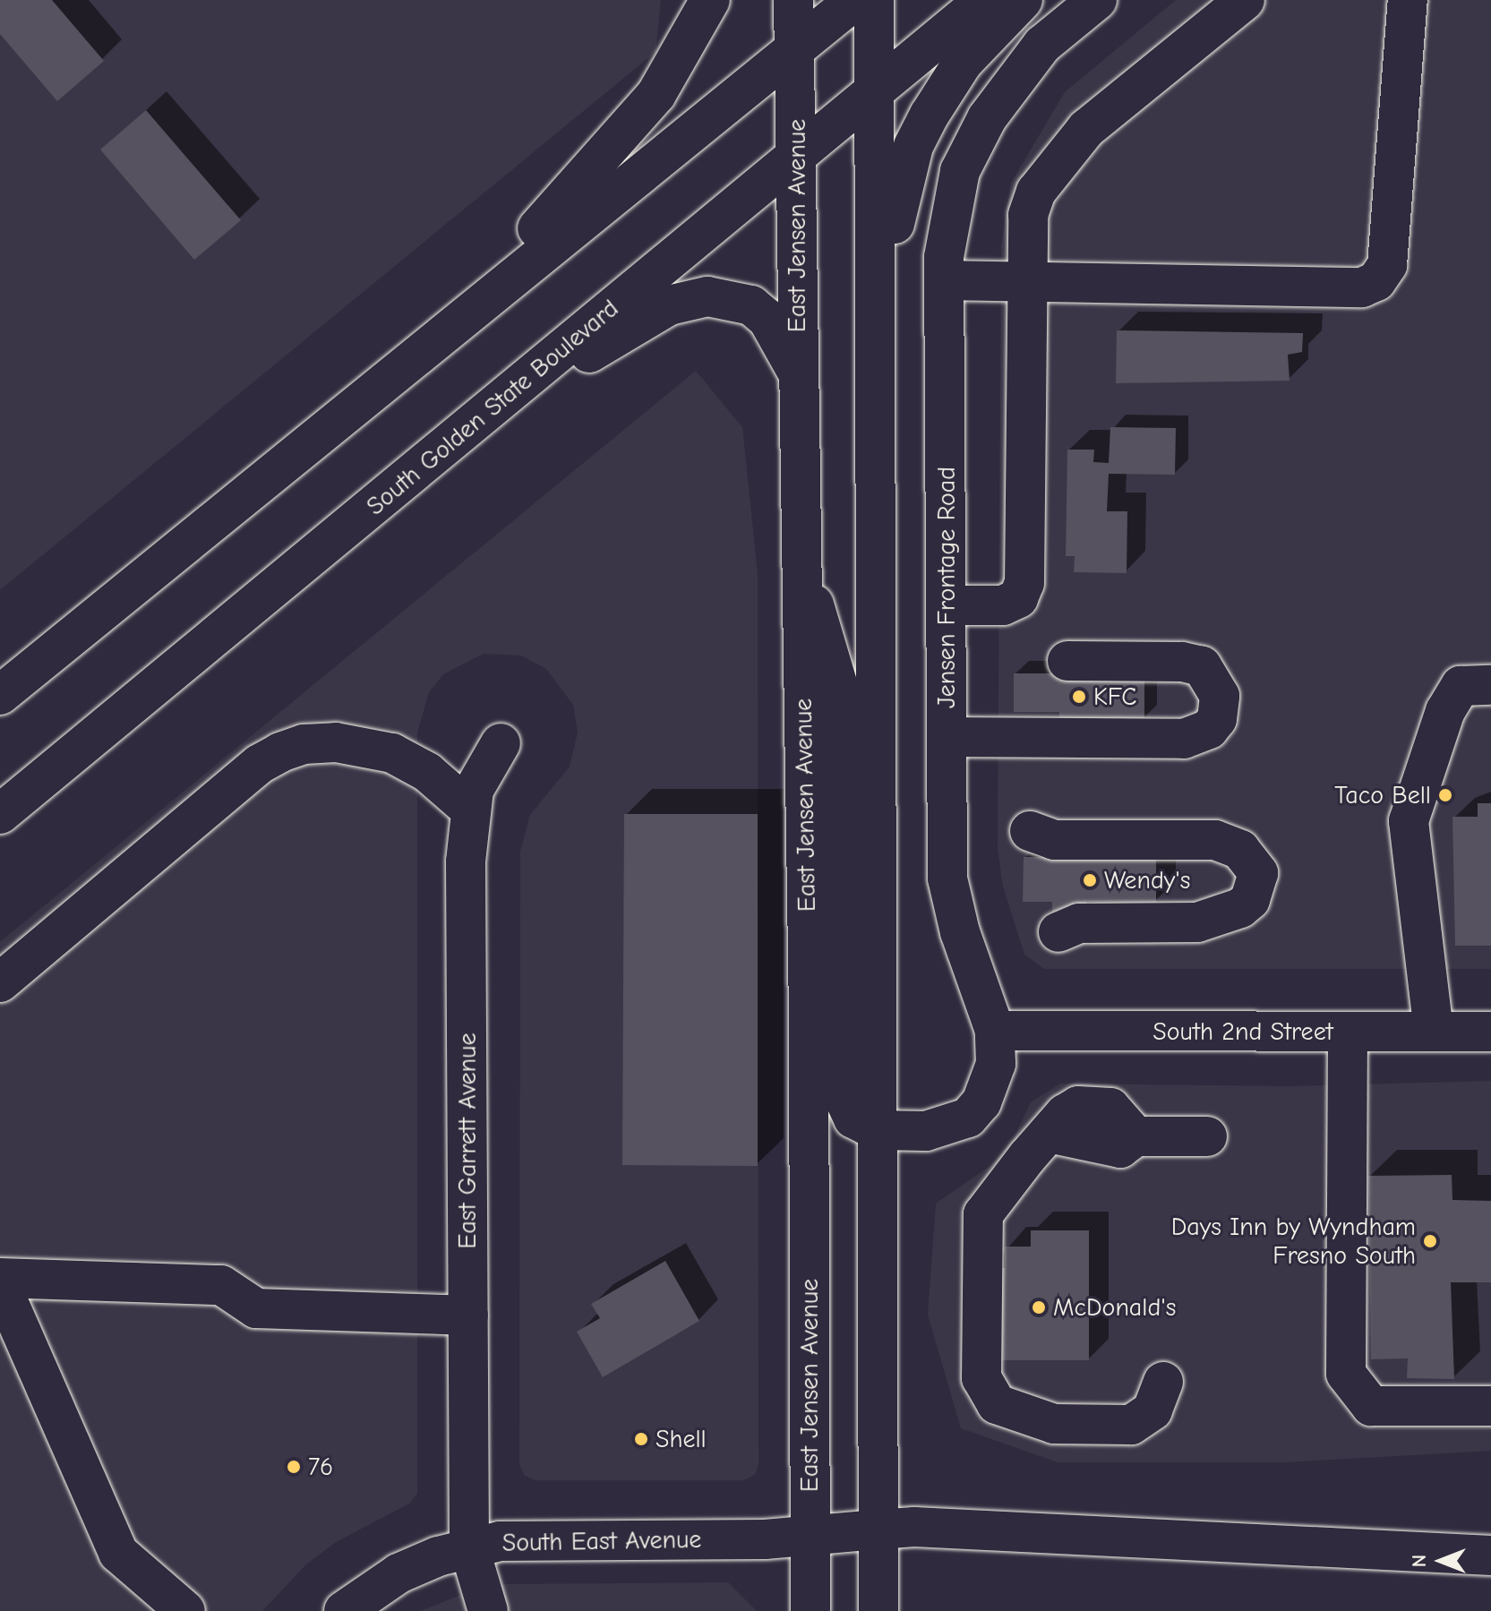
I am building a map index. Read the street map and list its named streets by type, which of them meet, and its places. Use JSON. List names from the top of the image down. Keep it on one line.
{"streets":{"main road":["East Jensen Avenue","South Golden State Boulevard","Jensen Frontage Road","South 2nd Street","East Garrett Avenue","South East Avenue"]},"crossings":[["East Jensen Avenue","South Golden State Boulevard"],["East Jensen Avenue","South East Avenue"],["Jensen Frontage Road","South 2nd Street"],["East Garrett Avenue","South East Avenue"]],"places":["KFC","Taco Bell","Wendy's","Days Inn by Wyndham Fresno South","McDonald's","Shell","76"],"north":"left"}
